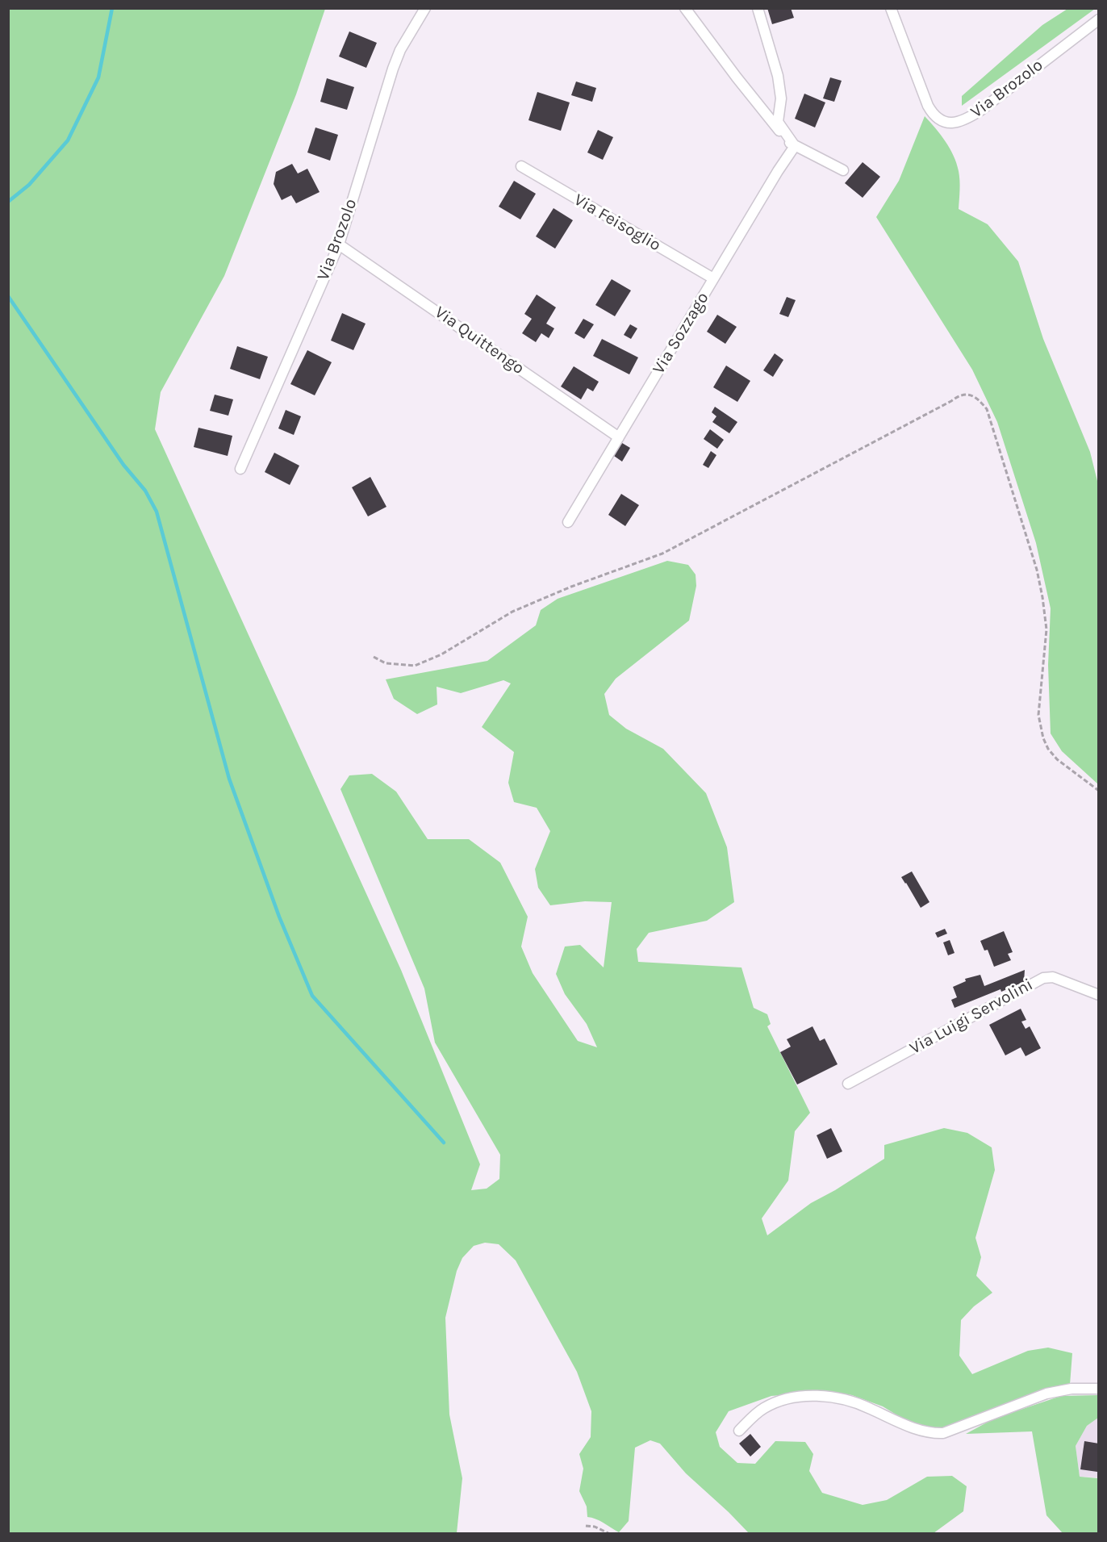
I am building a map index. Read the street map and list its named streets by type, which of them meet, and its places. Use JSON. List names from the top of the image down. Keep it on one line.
{"streets":{"street":["Via Brozolo","Via Feisoglio","Via Sozzago","Via Quittengo","Via Luigi Servolini"]},"crossings":[["Via Brozolo","Via Quittengo"],["Via Feisoglio","Via Sozzago"],["Via Sozzago","Via Quittengo"]]}
